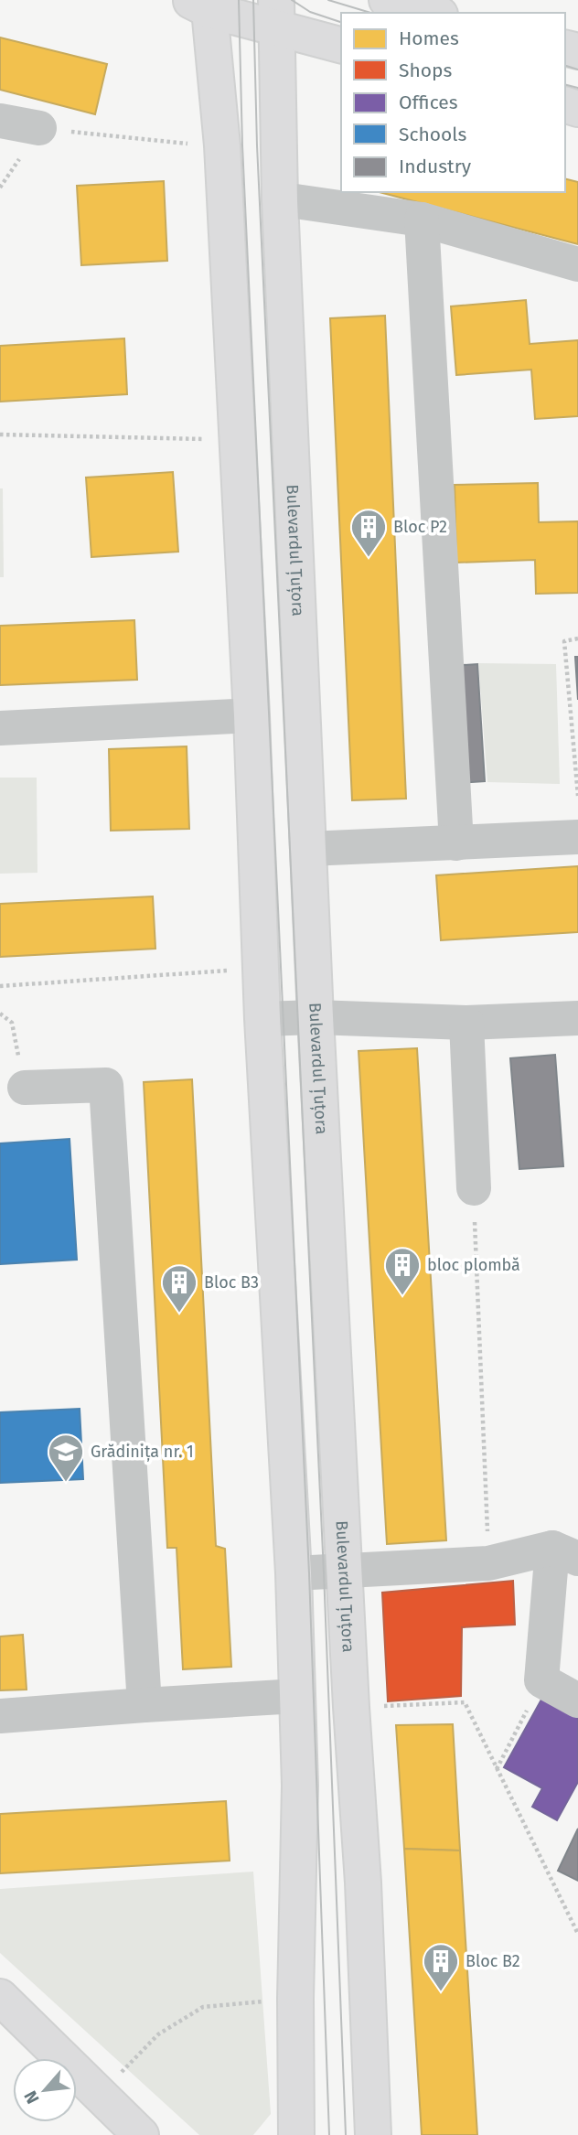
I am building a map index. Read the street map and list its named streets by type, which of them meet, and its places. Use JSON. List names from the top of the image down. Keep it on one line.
{"streets":{"main road":["Bulevardul Țuțora"]},"places":{"building":["Bloc P2","bloc plombă","Bloc B3","Bloc B2"],"school or university":["Grădinița nr. 1"]},"legend":["Homes","Shops","Offices","Schools","Industry"],"north":"bottom left"}
